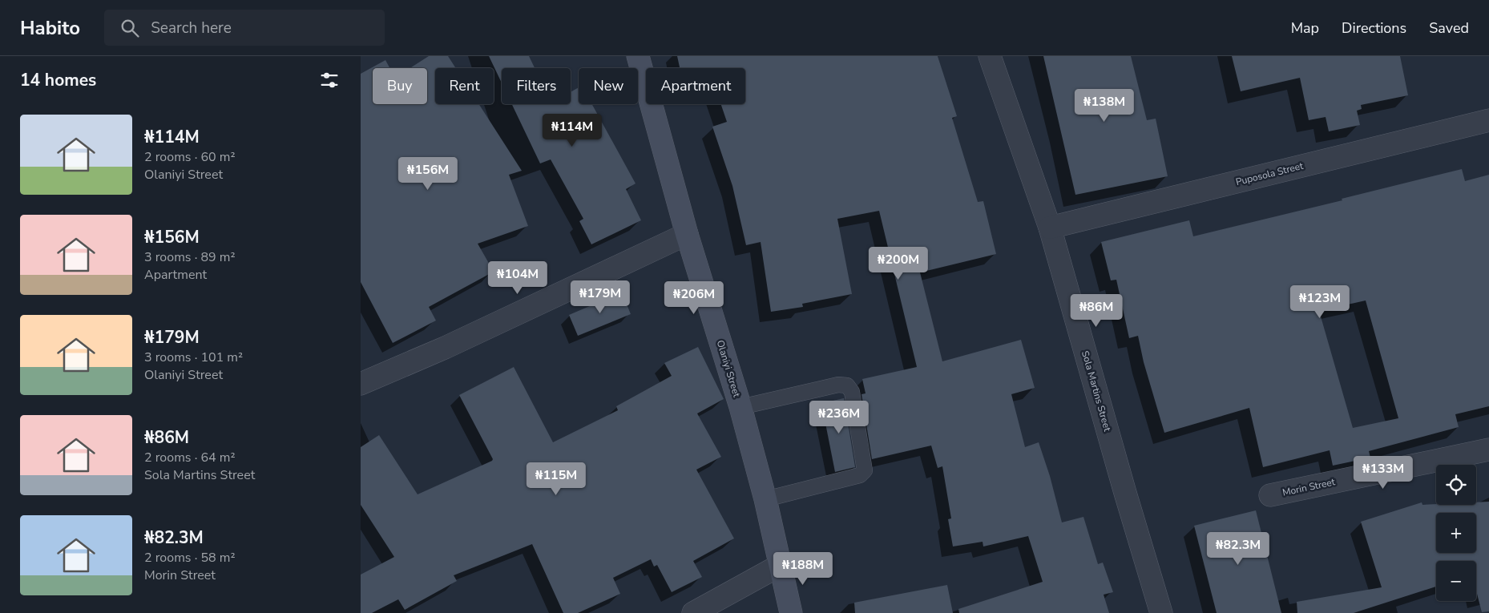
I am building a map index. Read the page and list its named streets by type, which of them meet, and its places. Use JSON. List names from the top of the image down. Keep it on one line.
{"streets":{"street":["Puposola Street","Olaniyi Street","Sola Martins Street","Morin Street"]},"crossings":[["Puposola Street","Sola Martins Street"]],"page":{"header":"Habito","search":"Search here","nav":["Map","Directions","Saved"],"heading":"14 homes","chip":["Buy","Rent","Filters","New","Apartment"],"price":["₦138M","₦114M","₦156M","₦200M","₦104M","₦179M","₦206M","₦123M","₦86M","₦236M","₦133M","₦115M","₦82.3M","₦188M"],"list":[{"name":"₦114M","note":"2 rooms · 60 m² · Olaniyi Street"},{"name":"₦156M","note":"3 rooms · 89 m² · Apartment"},{"name":"₦179M","note":"3 rooms · 101 m² · Olaniyi Street"},{"name":"₦86M","note":"2 rooms · 64 m² · Sola Martins Street"},{"name":"₦82.3M","note":"2 rooms · 58 m² · Morin Street"}],"map_buttons":["+","−"]}}
